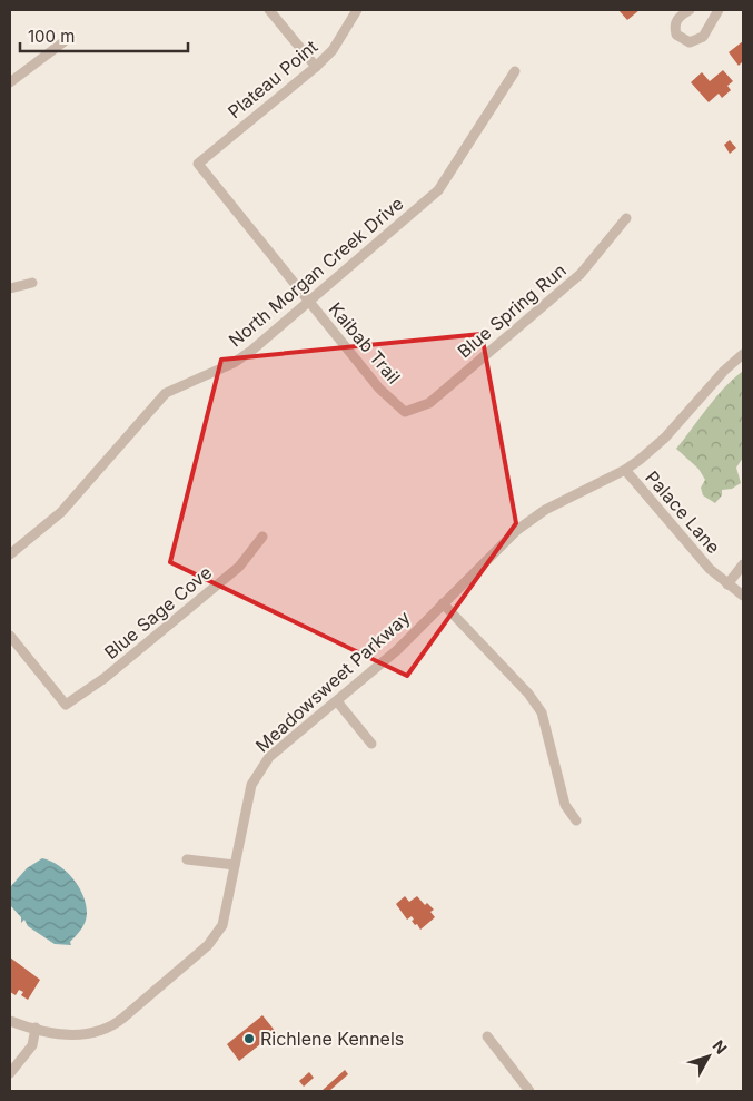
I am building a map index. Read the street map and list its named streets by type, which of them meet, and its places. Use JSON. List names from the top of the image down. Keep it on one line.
{"streets":{"street":["Plateau Point","North Morgan Creek Drive","Blue Spring Run","Kaibab Trail","Palace Lane","Blue Sage Cove","Meadowsweet Parkway"]},"crossings":[["Plateau Point","Kaibab Trail"],["North Morgan Creek Drive","Kaibab Trail"],["Blue Spring Run","Kaibab Trail"],["Palace Lane","Meadowsweet Parkway"]],"places":["Richlene Kennels"],"scale_bar":"100 m","north":"top right"}
